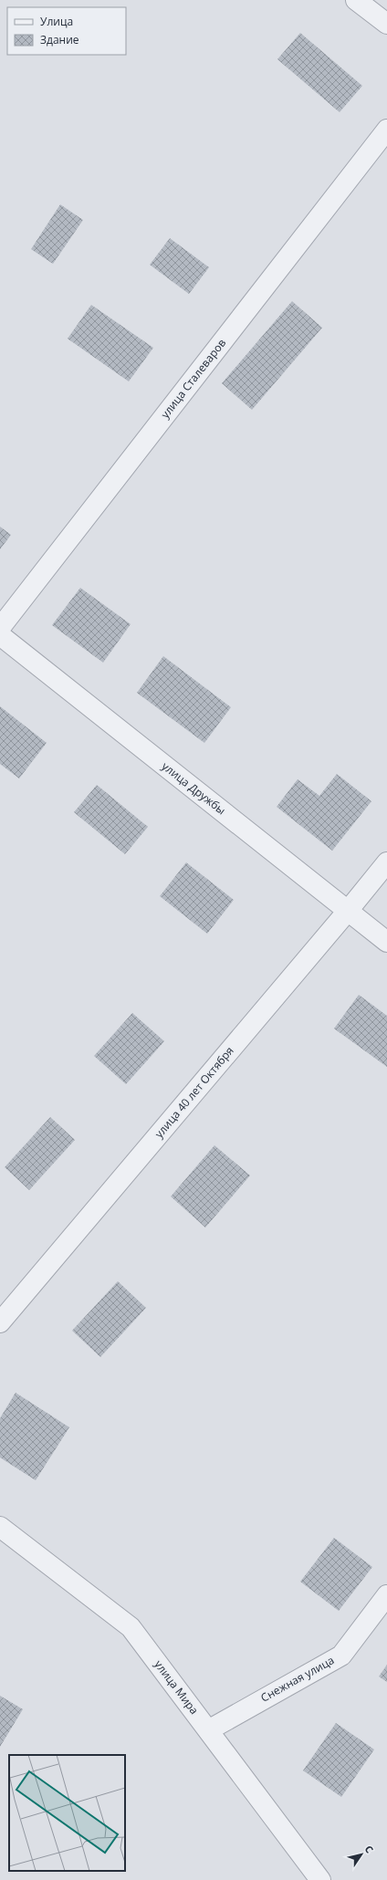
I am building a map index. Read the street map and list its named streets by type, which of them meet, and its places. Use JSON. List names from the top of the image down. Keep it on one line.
{"streets":{"street":["улица Сталеваров","улица Дружбы","улица 40 лет Октября","Снежная улица","улица Мира"]},"crossings":[["улица Дружбы","улица 40 лет Октября"],["Снежная улица","улица Мира"]],"legend":["Улица","Здание"],"north":"top right"}
